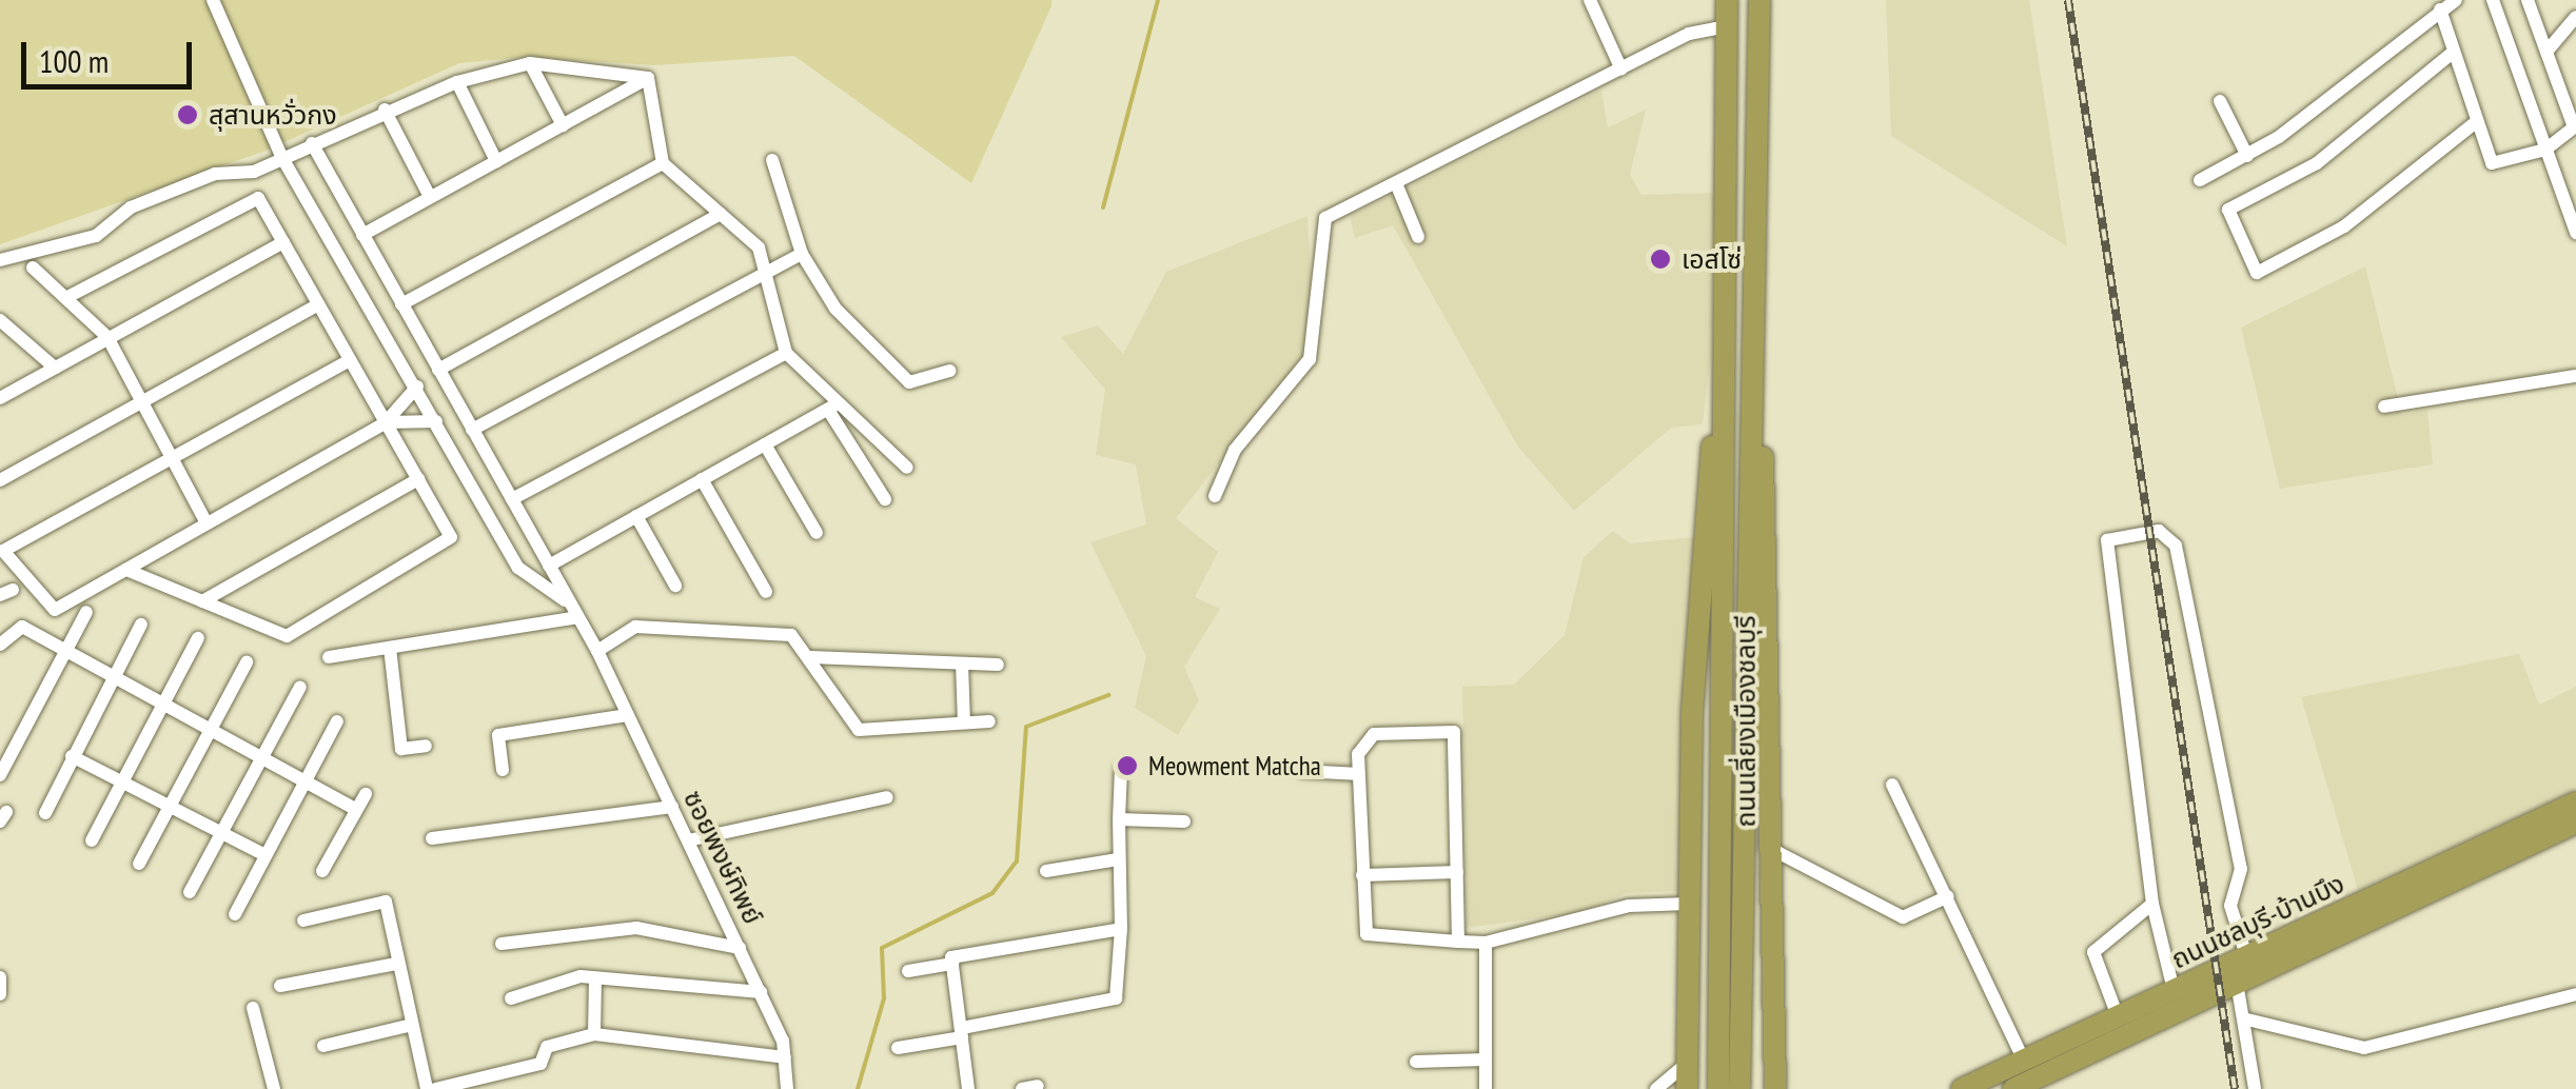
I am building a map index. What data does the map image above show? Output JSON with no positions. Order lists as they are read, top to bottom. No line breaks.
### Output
{"streets":{"highway":["ถนนเลี่ยงเมืองชลบุรี","ถนนชลบุรี-บ้านบึง"],"street":["ซอยพงษ์ทิพย์"]},"places":["สุสานหวั่วกง","เอสโซ่","Meowment Matcha"],"scale_bar":"100 m"}
